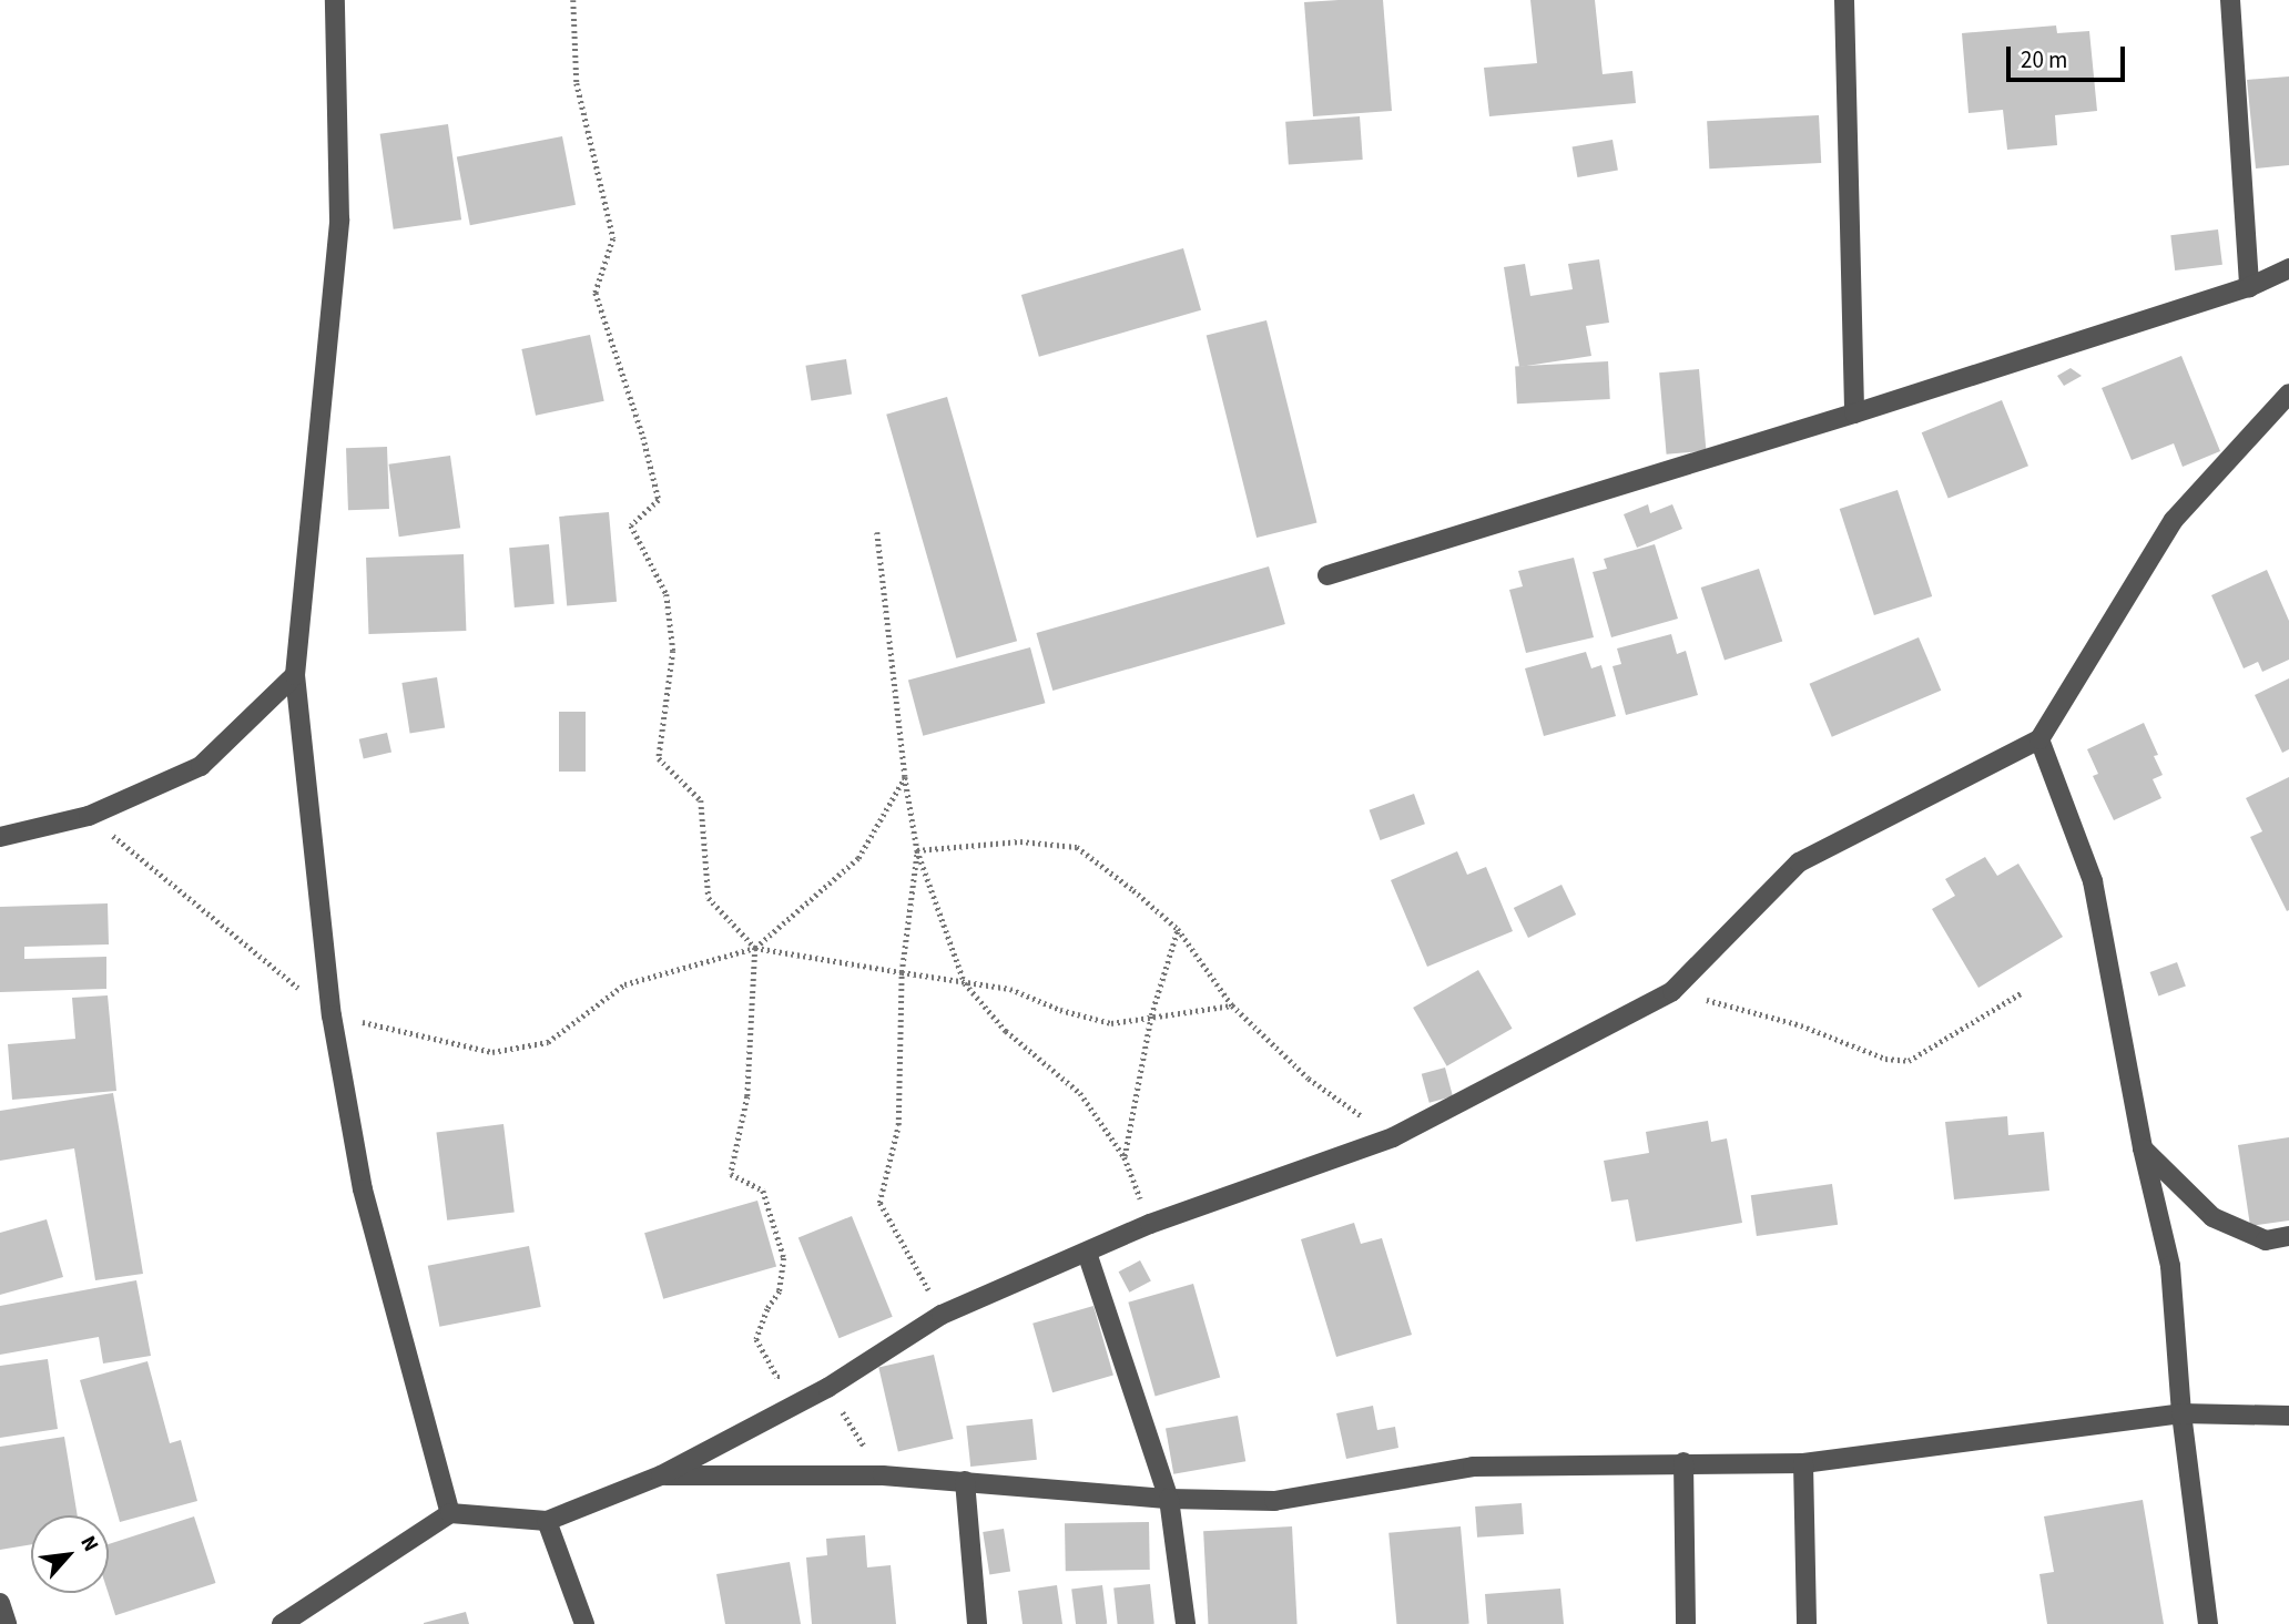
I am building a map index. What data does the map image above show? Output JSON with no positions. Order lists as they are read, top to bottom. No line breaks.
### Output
{"scale_bar":"20 m","north":"top right"}
